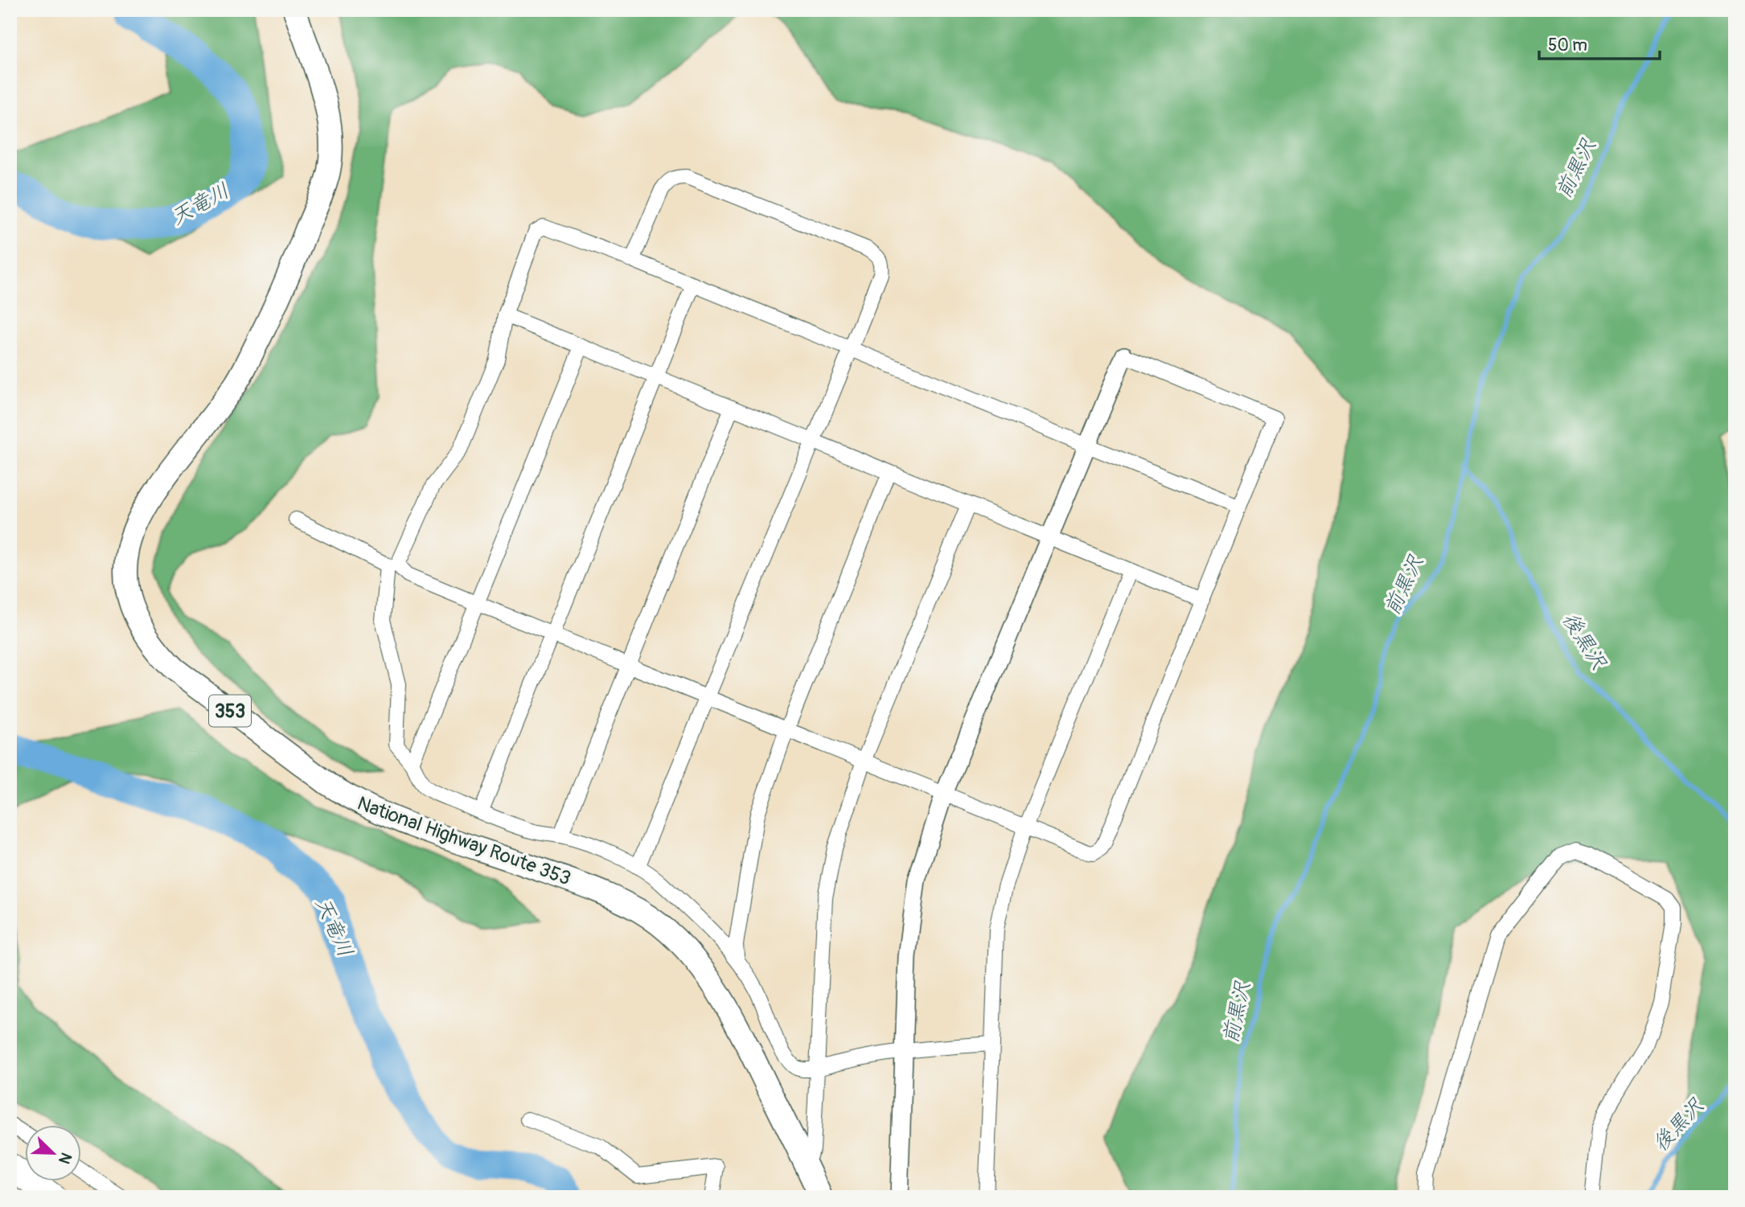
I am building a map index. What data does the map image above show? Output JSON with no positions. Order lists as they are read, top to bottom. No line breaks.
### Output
{"streets":{"highway":["353","National Highway Route 353"]},"water":["前黒沢","天竜川","後黒沢"],"scale_bar":"50 m","north":"bottom right"}
